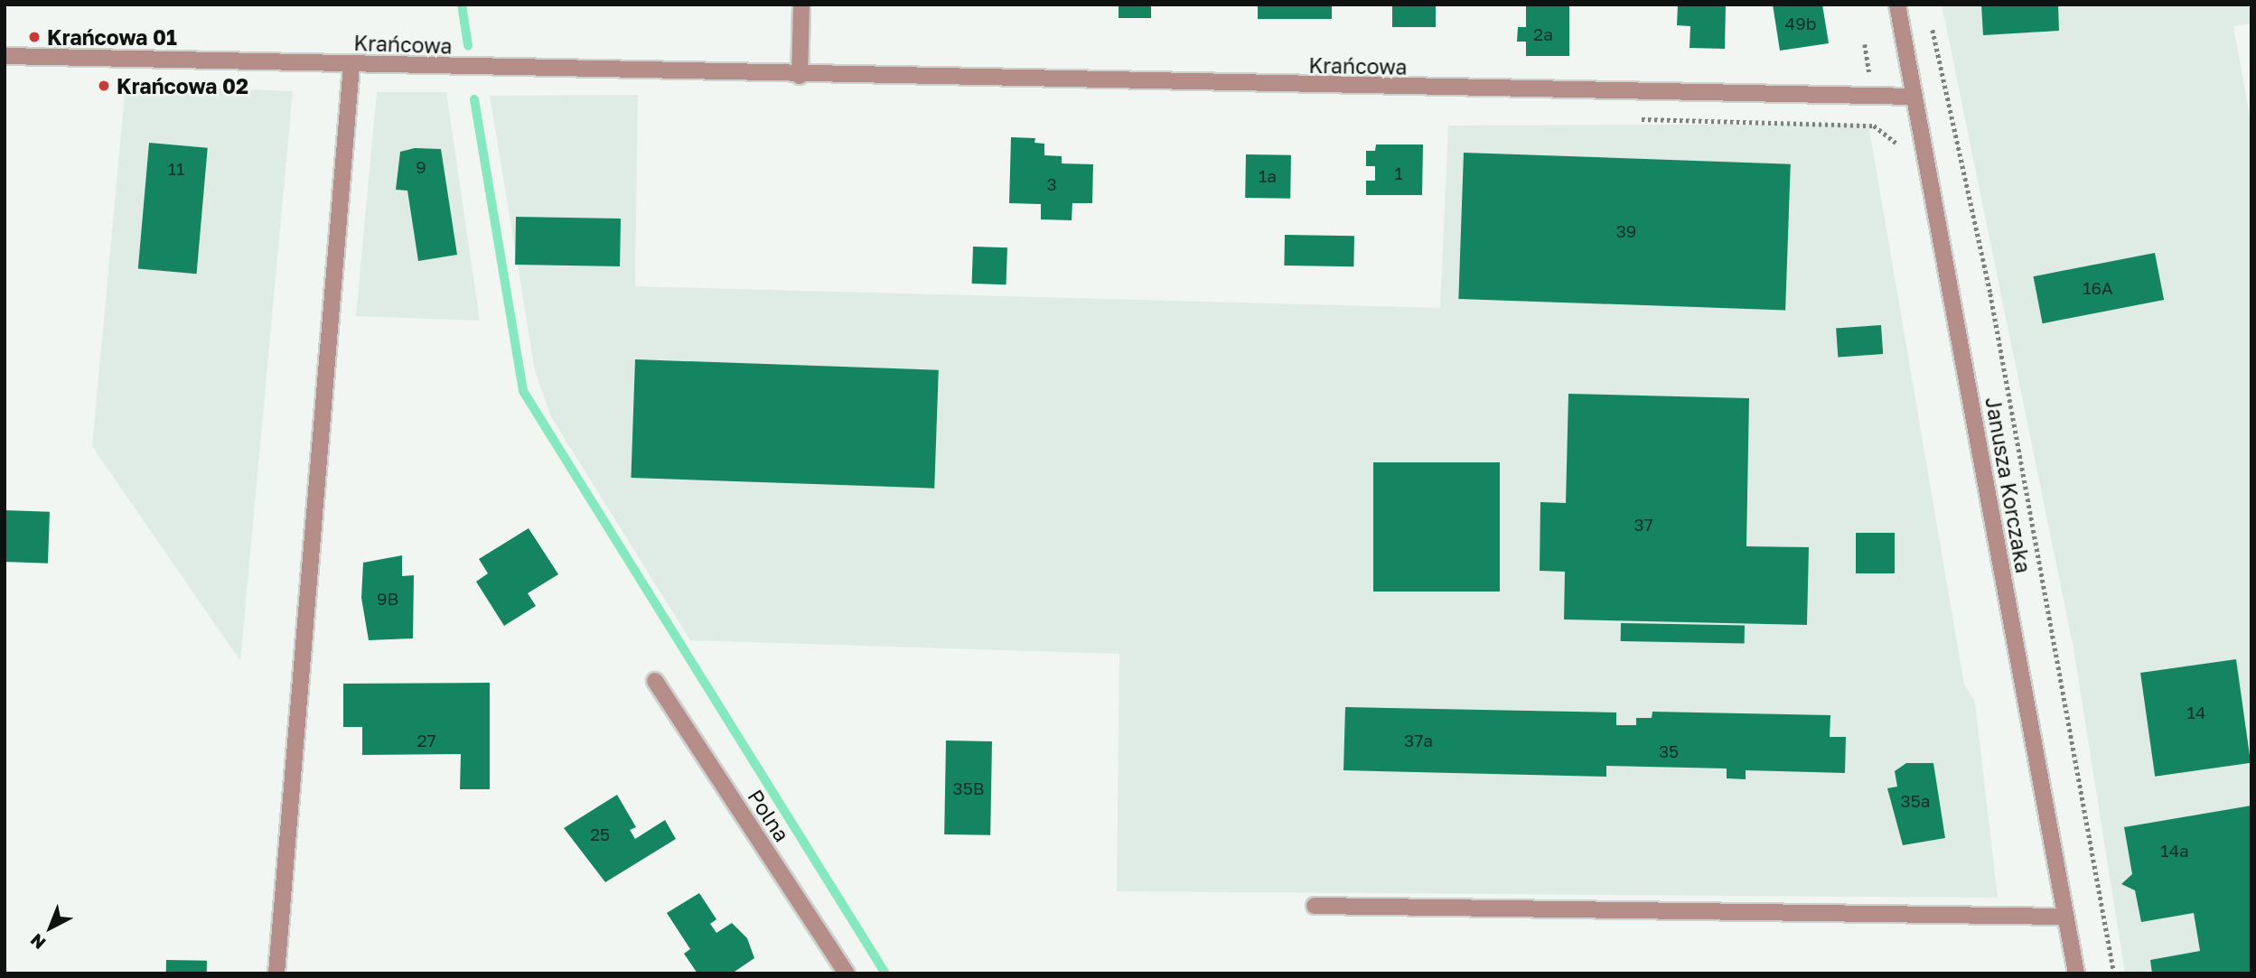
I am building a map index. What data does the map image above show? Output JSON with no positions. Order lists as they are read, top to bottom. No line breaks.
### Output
{"streets":{"street":["Krańcowa","Janusza Korczaka","Polna"]},"crossings":[["Krańcowa","Janusza Korczaka"]],"places":["Krańcowa 01","Krańcowa 02"],"house_numbers":["49b","2a","9","11","1","1a","3","39","16A","37","9B","14","27","37a","35","35B","35a","25","14a"],"north":"bottom left"}
